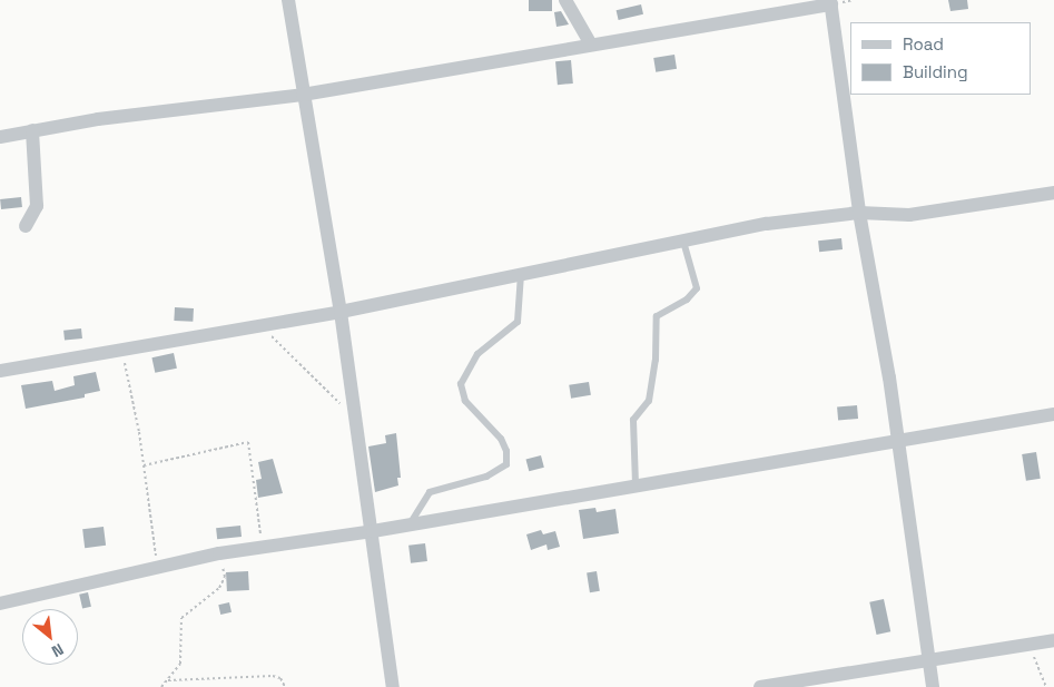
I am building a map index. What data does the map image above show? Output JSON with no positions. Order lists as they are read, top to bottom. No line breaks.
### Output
{"legend":["Road","Building"],"north":"bottom right"}
